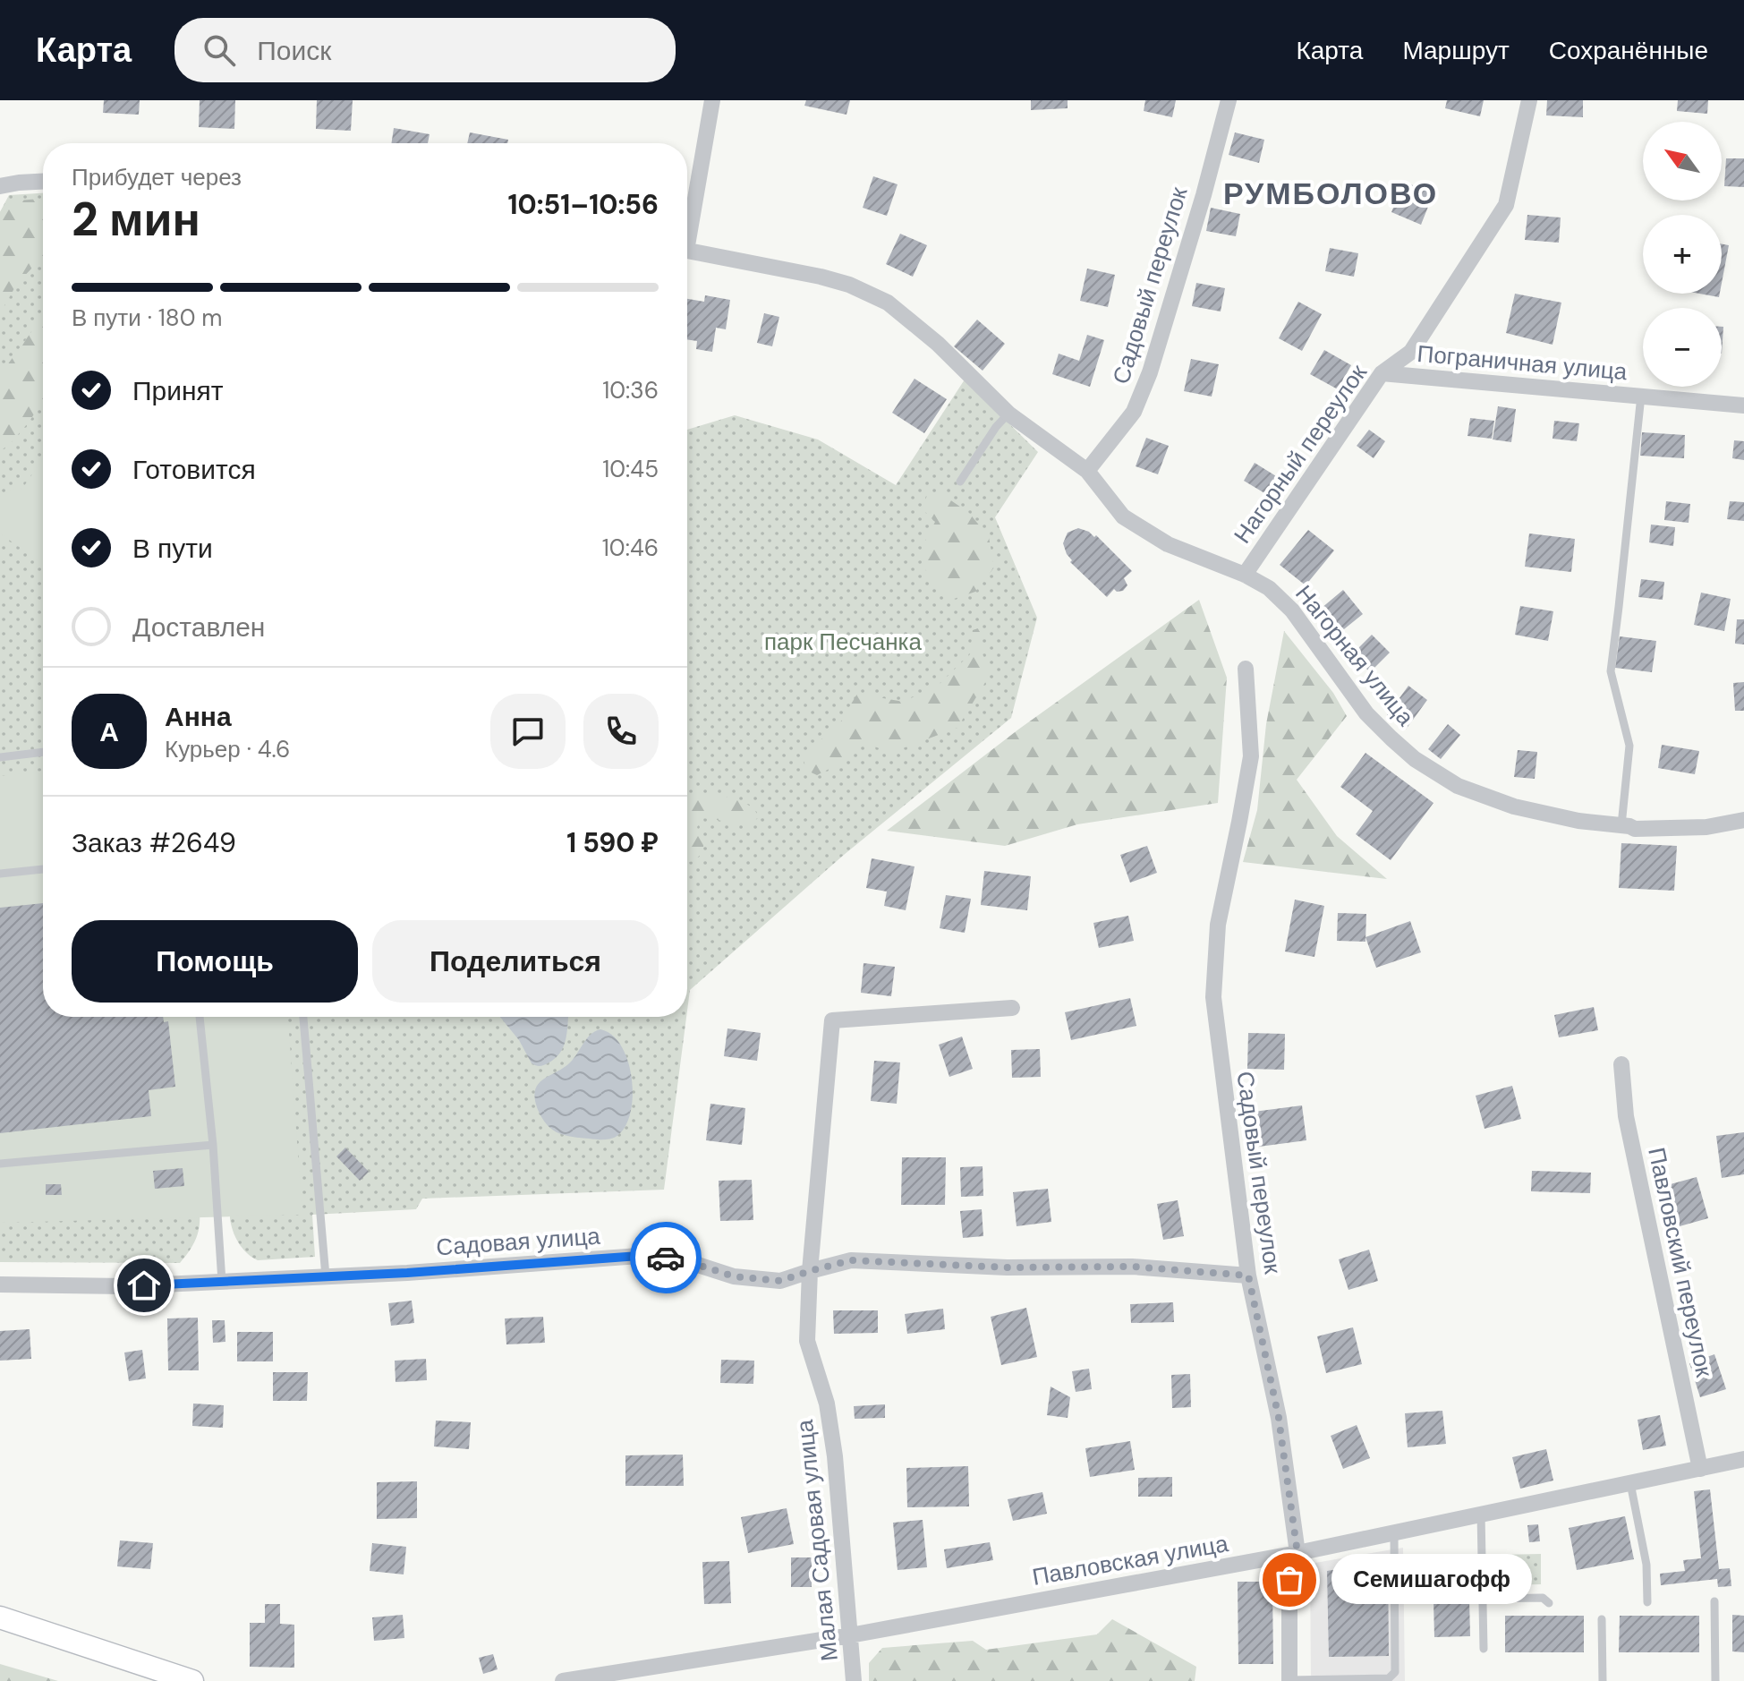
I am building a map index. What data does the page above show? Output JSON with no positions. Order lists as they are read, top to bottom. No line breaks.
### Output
{"streets":{"street":["Садовый переулок","Пограничная улица","Нагорный переулок","Нагорная улица","Садовая улица","Павловский переулок","Малая Садовая улица","Павловская улица"]},"crossings":[["Садовый переулок","Нагорная улица"],["Садовый переулок","Садовая улица"],["Садовый переулок","Павловская улица"],["Пограничная улица","Нагорный переулок"],["Нагорный переулок","Нагорная улица"],["Садовая улица","Малая Садовая улица"],["Павловский переулок","Павловская улица"],["Малая Садовая улица","Павловская улица"]],"districts":["РУМБОЛОВО"],"parks":["парк Песчанка"],"places":["Семишагофф"],"north":"top left","page":{"header":"Карта","search":"Поиск","nav":["Карта","Маршрут","Сохранённые"],"map_buttons":["+","−"],"heading":["2 мин","Прибудет через","10:51–10:56"],"panel":["Анна","Курьер · 4.6","Заказ #2649","1 590 ₽"],"bar":"В пути · 180 m","list":[["Принят","10:36"],["Готовится","10:45"],["В пути","10:46"],"Доставлен"],"round":"А","buttons":["Помощь","Поделиться"],"bubble":"Семишагофф"}}
